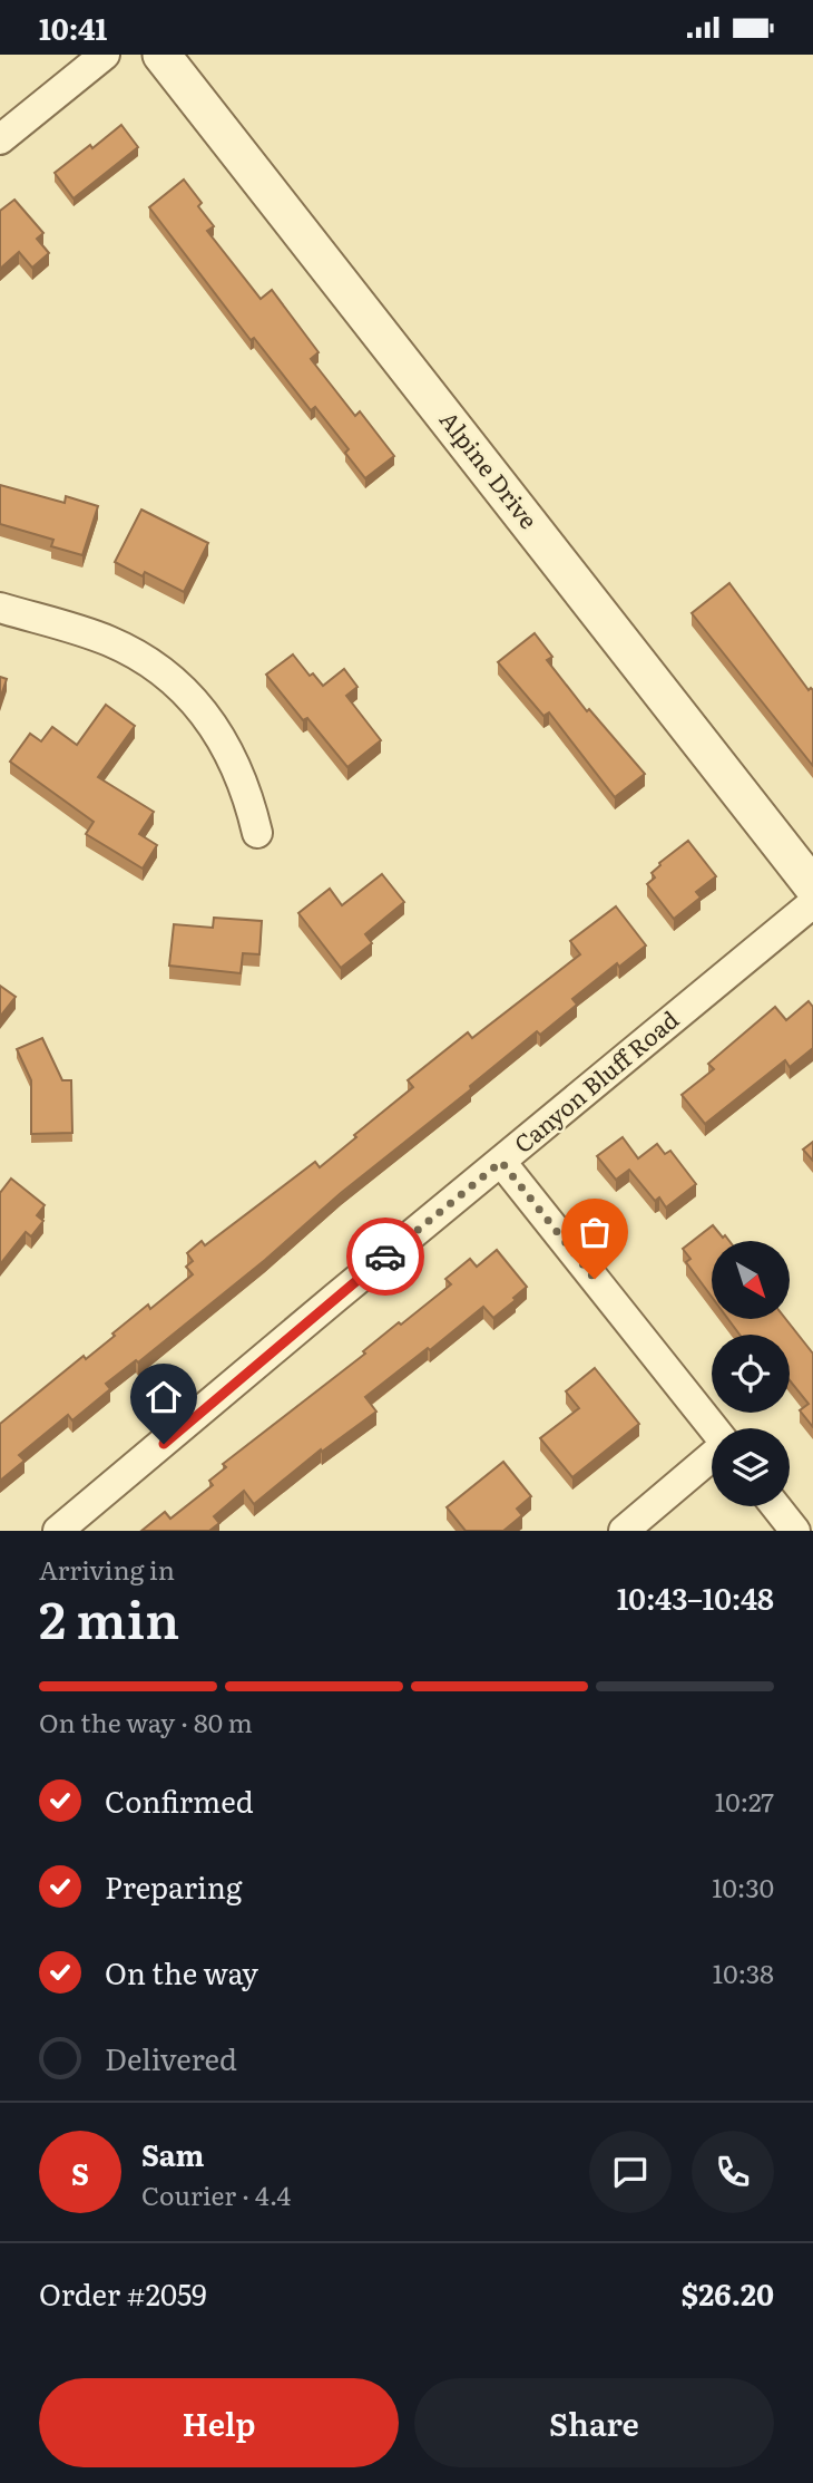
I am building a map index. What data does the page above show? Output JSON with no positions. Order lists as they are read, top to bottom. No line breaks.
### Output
{"streets":{"street":["Alpine Drive","Canyon Bluff Road"]},"north":"bottom right","page":{"status":"10:41","heading":["2 min","Arriving in","10:43–10:48"],"panel":["Sam","Courier · 4.4","Order #2059","$26.20"],"bar":"On the way · 80 m","list":[["Confirmed","10:27"],["Preparing","10:30"],["On the way","10:38"],"Delivered"],"round":"S","buttons":["Help","Share"]}}
